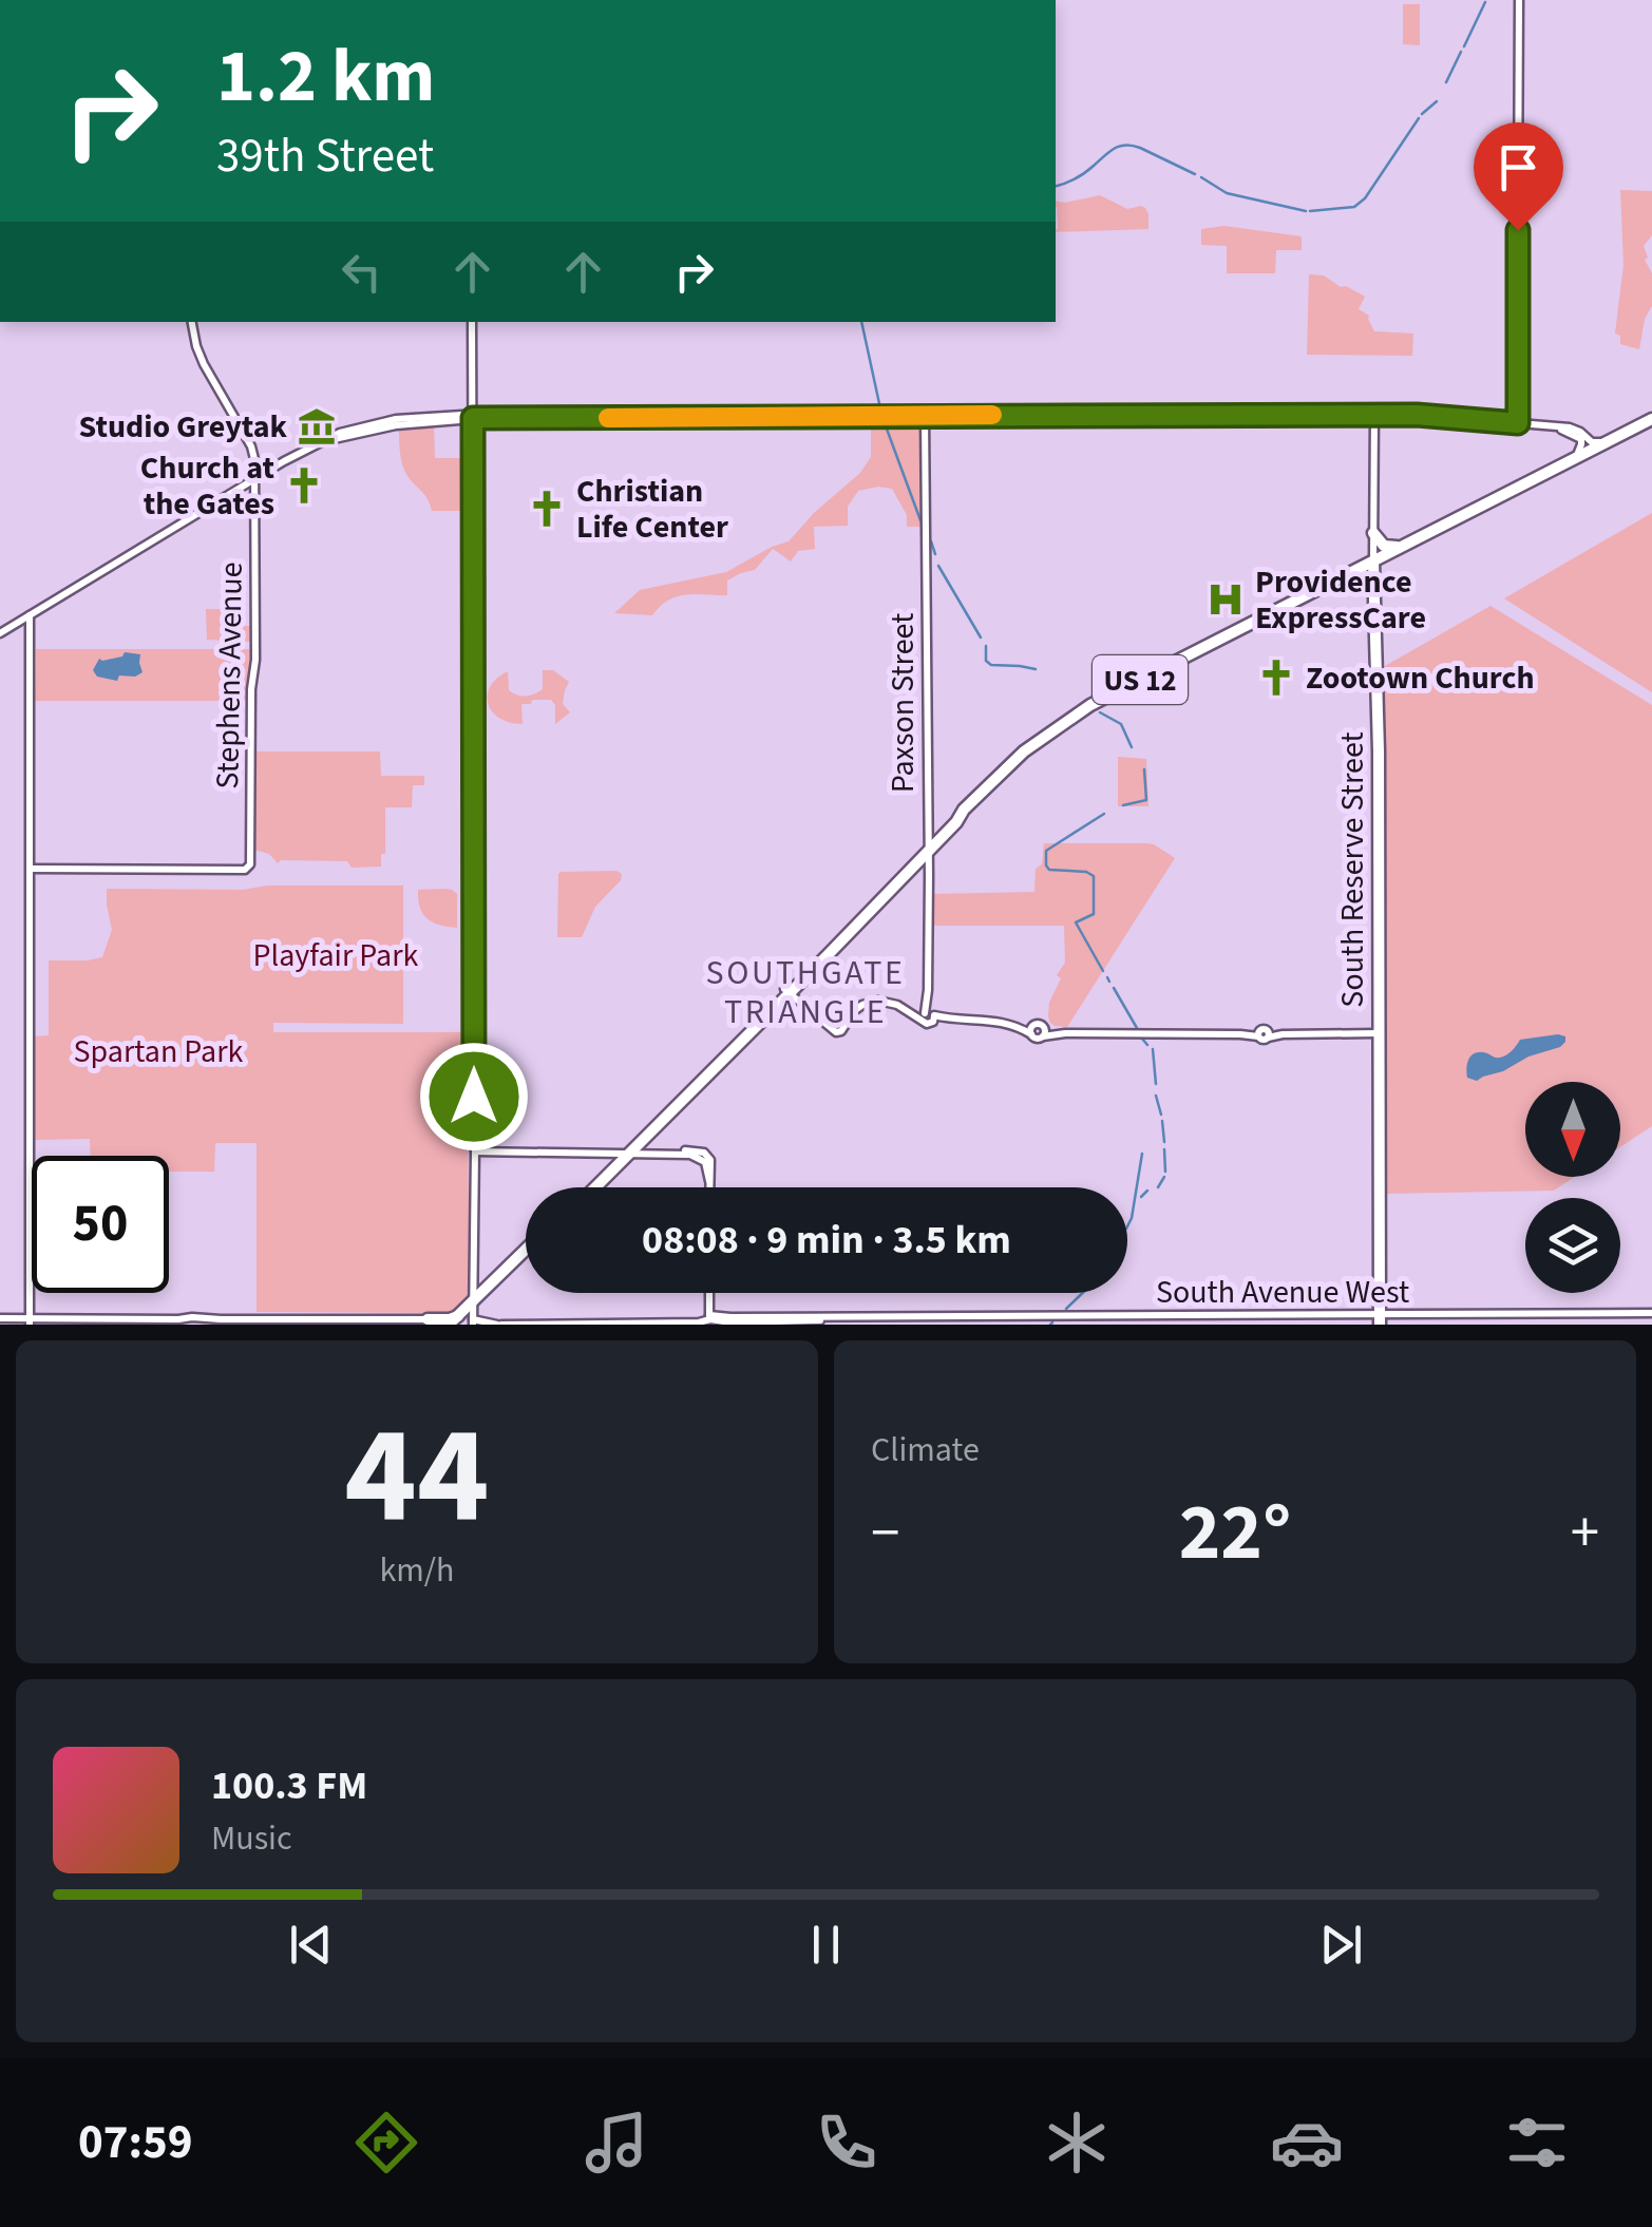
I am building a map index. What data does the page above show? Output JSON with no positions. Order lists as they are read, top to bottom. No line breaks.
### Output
{"streets":{"highway":["US 12","South Reserve Street"],"street":["Stephens Avenue","Paxson Street","South Avenue West"]},"crossings":[["US 12","Paxson Street"],["US 12","South Reserve Street"],["South Reserve Street","South Avenue West"]],"districts":["SOUTHGATE TRIANGLE"],"parks":["Playfair Park","Spartan Park"],"places":{"museum":["Studio Greytak"],"church":["Church at the Gates","Christian Life Center","Zootown Church"],"hospital":["Providence ExpressCare"]},"north":"bottom","page":{"turn":["1.2 km","39th Street"],"limit":"50","trip":"08:08 · 9 min · 3.5 km","tile":[["44","km/h"],"Climate"],"heat":["−","22°","+"],"song":["100.3 FM","Music"],"tabs":"07:59"}}
